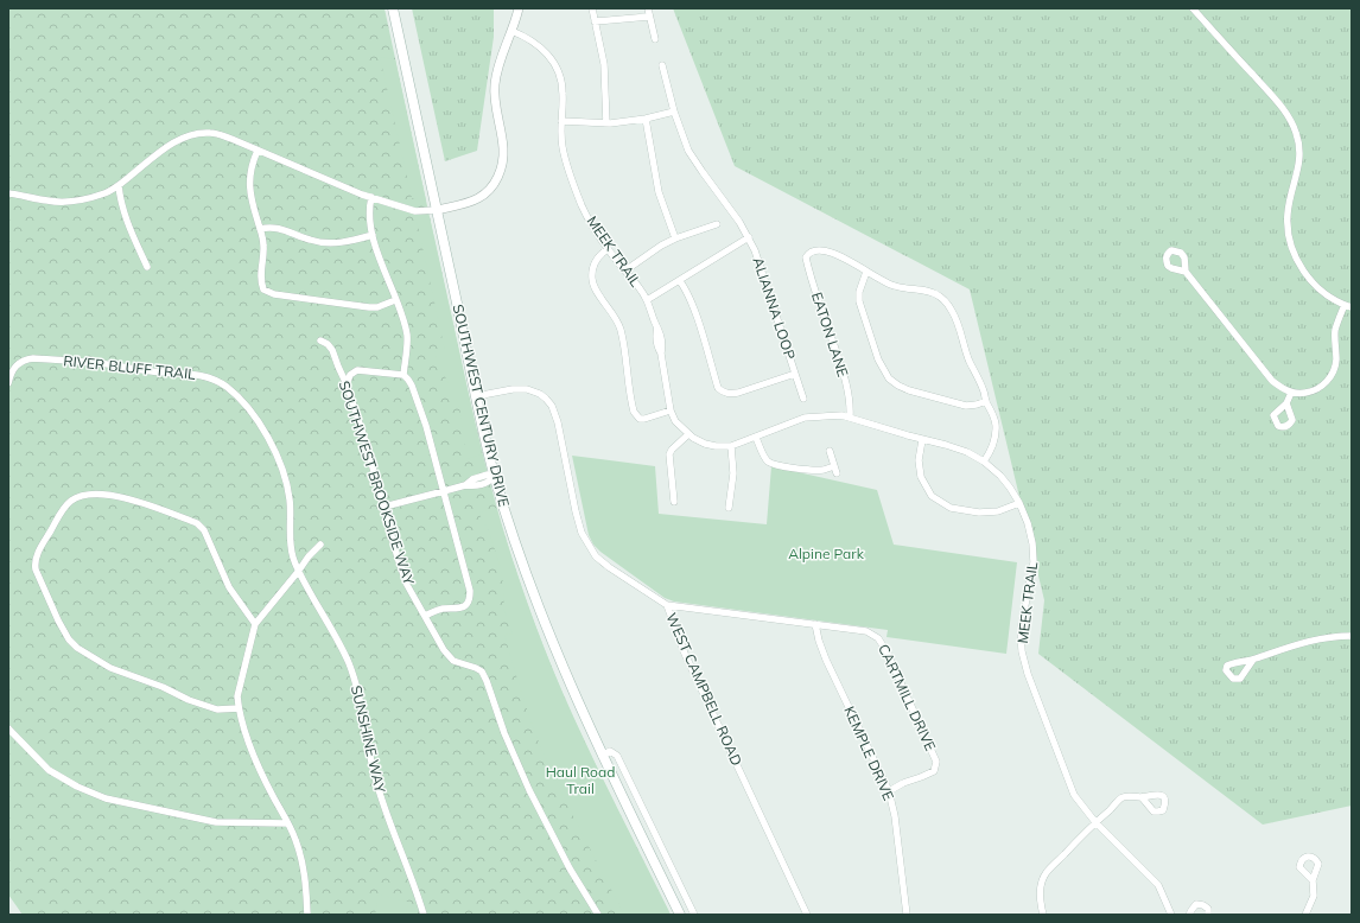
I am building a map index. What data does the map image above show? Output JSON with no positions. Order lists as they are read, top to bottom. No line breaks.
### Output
{"streets":{"main road":["SOUTHWEST CENTURY DRIVE"],"street":["MEEK TRAIL","ALIANNA LOOP","EATON LANE","RIVER BLUFF TRAIL","SOUTHWEST BROOKSIDE WAY","WEST CAMPBELL ROAD","CARTMILL DRIVE","SUNSHINE WAY","KEMPLE DRIVE"]},"crossings":[["MEEK TRAIL","EATON LANE"],["RIVER BLUFF TRAIL","SUNSHINE WAY"],["SOUTHWEST CENTURY DRIVE","WEST CAMPBELL ROAD"],["CARTMILL DRIVE","KEMPLE DRIVE"]],"parks":["Alpine Park","Haul Road Trail"]}
